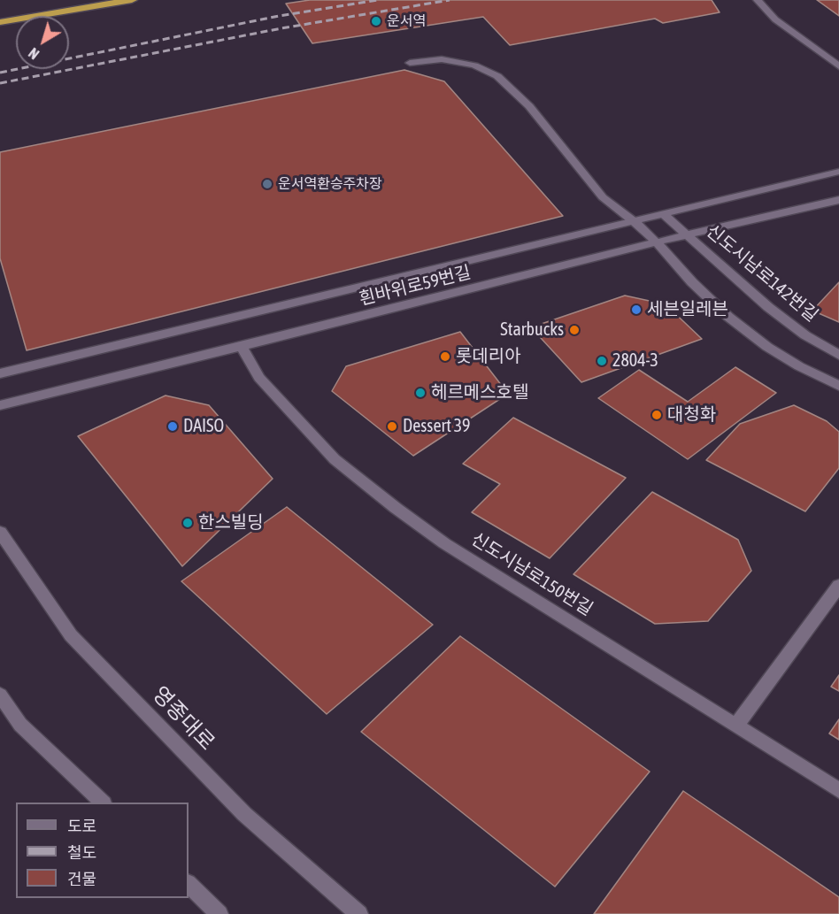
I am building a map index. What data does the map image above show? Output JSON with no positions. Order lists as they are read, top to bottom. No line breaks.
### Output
{"streets":{"street":["신도시남로142번길","흰바위로59번길","신도시남로150번길","영종대로"]},"crossings":[["신도시남로142번길","흰바위로59번길"],["흰바위로59번길","신도시남로150번길"]],"places":["운서역","운서역환승주차장","세븐일레븐","Starbucks","롯데리아","2804-3","헤르메스호텔","대청화","DAISO","Dessert 39","한스빌딩"],"legend":["도로","철도","건물"],"north":"bottom left"}
